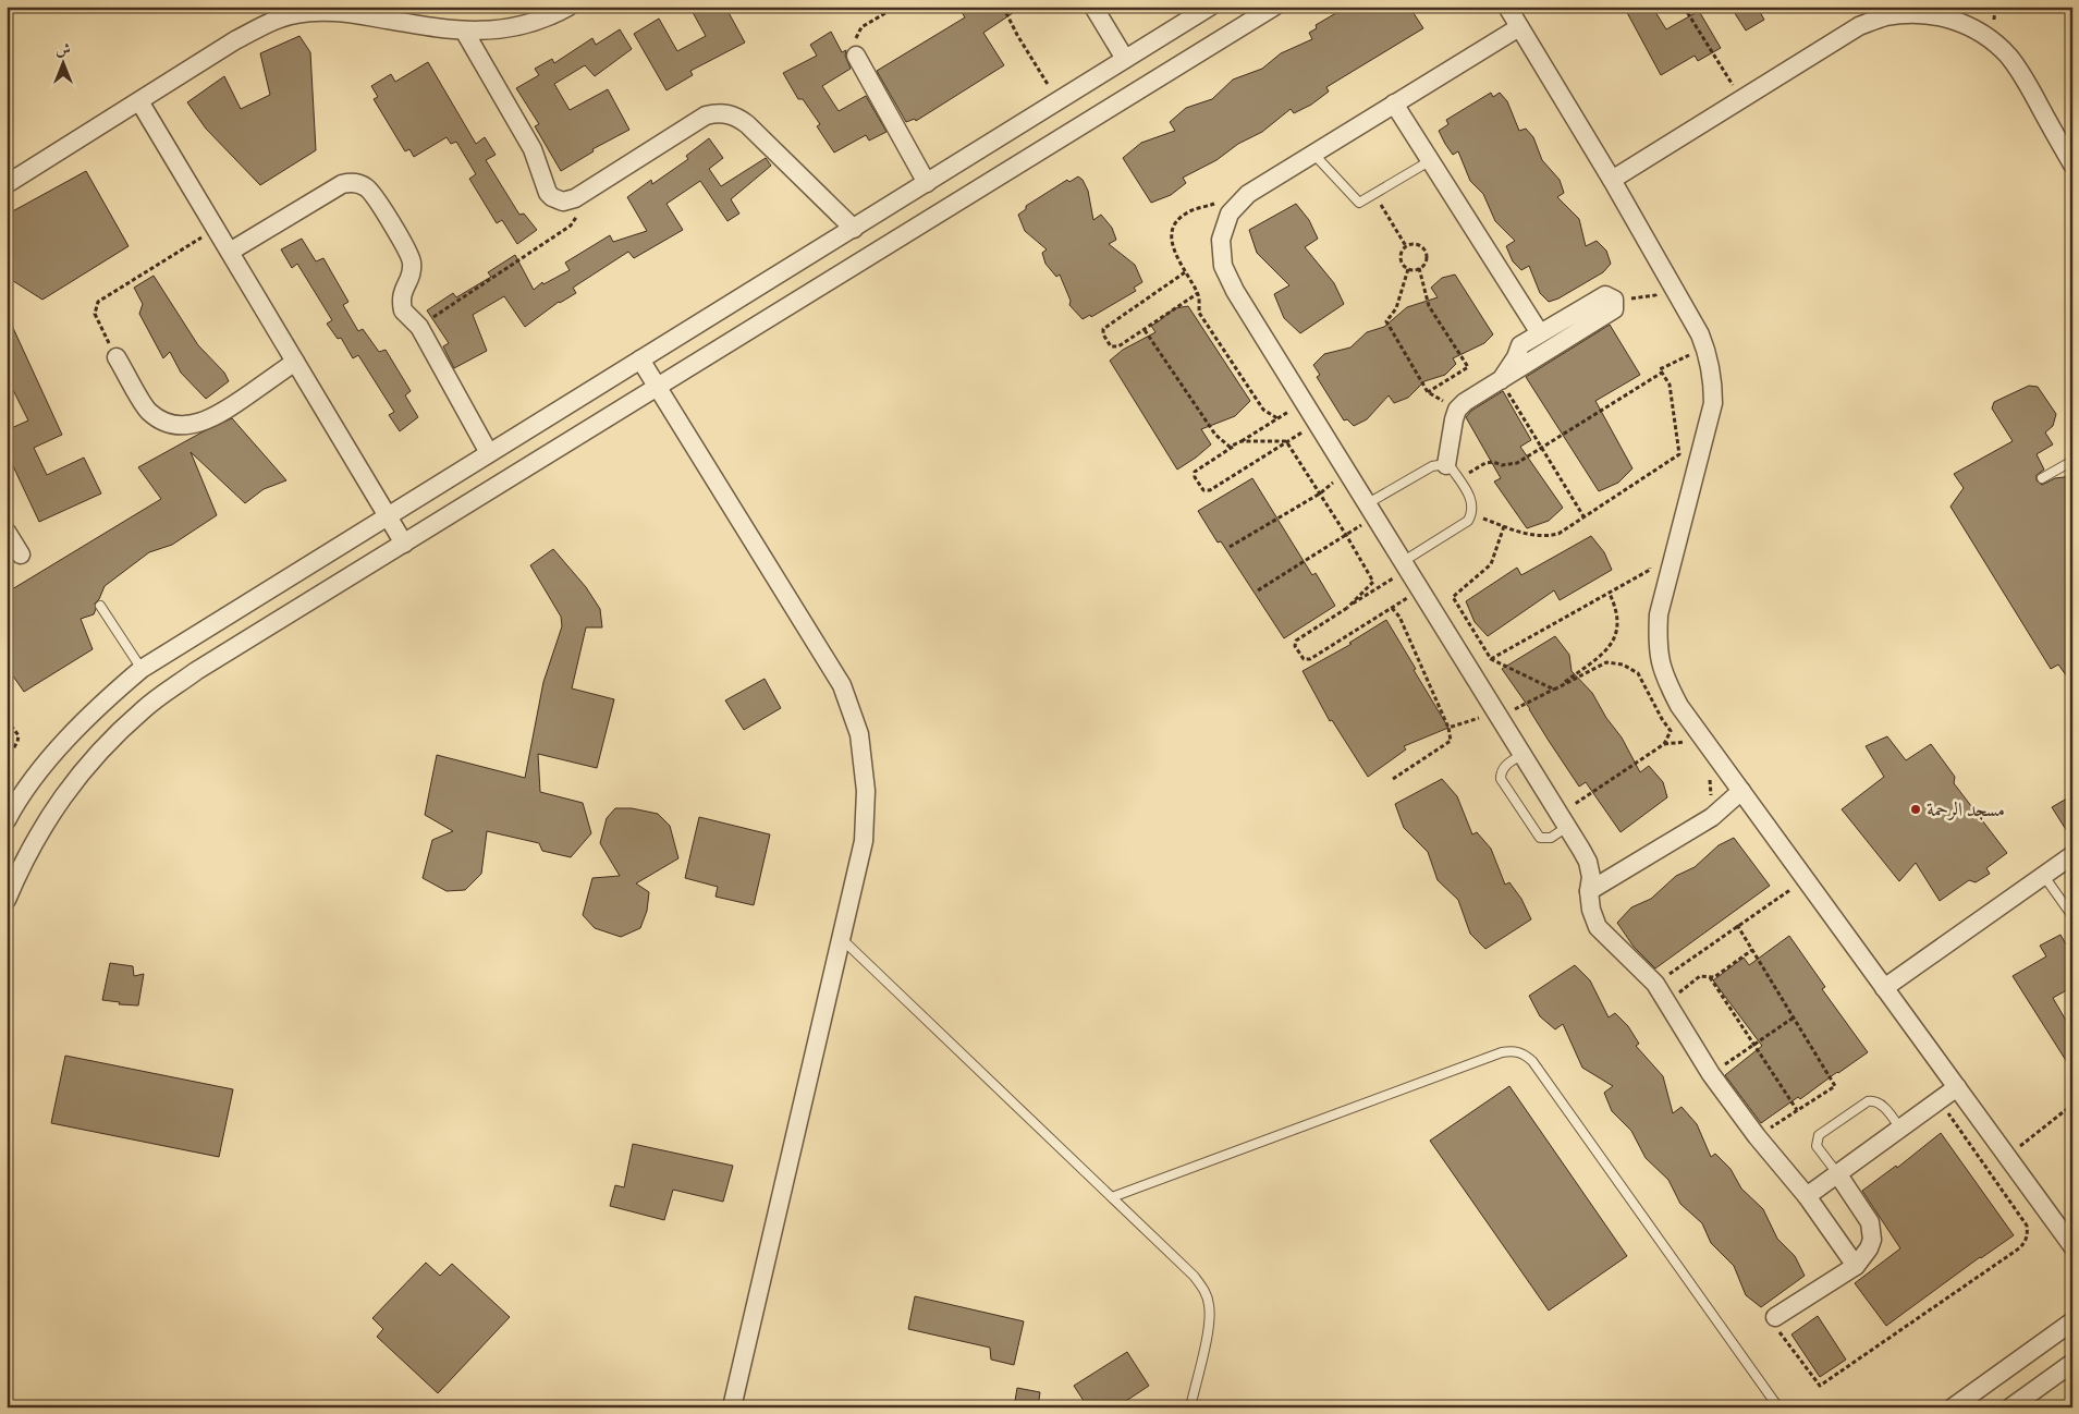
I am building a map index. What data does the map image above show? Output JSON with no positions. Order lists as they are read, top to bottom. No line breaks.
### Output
{"places":["مسجد الرحمة"],"north":"top"}
